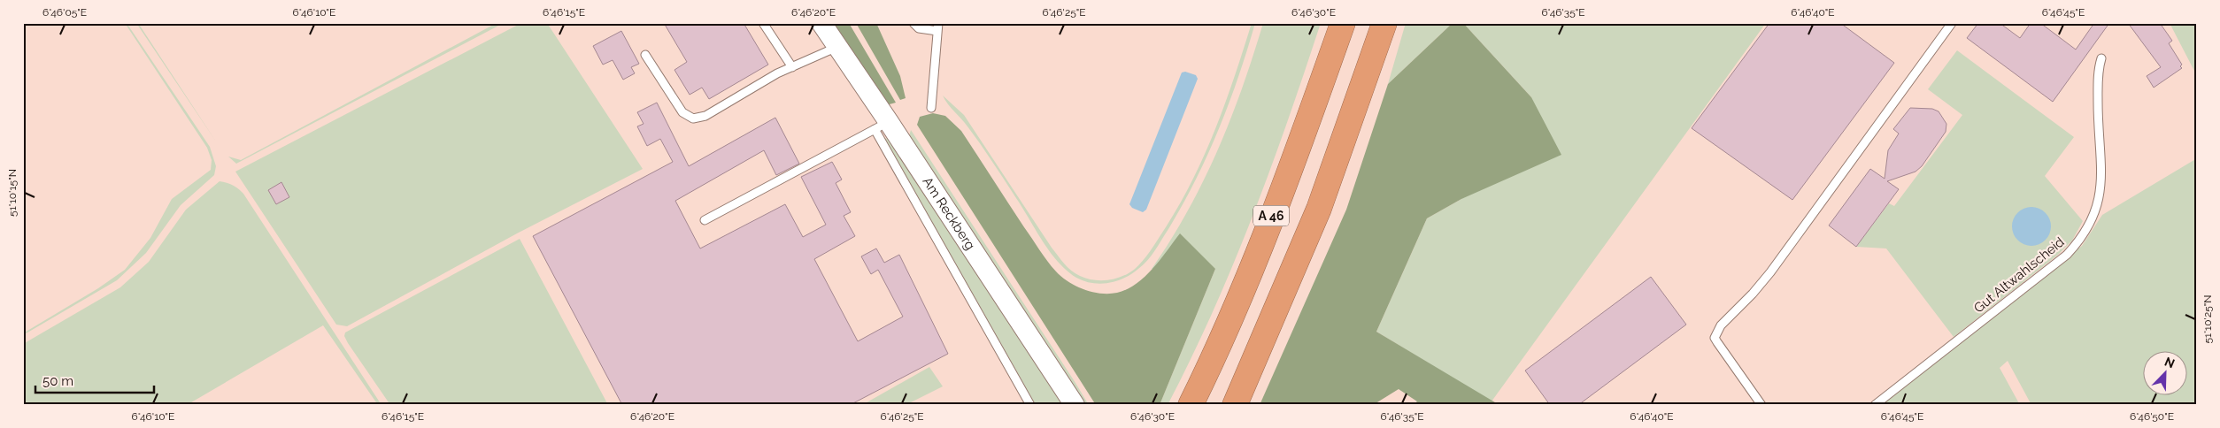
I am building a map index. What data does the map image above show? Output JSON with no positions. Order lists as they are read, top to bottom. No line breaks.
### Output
{"streets":{"highway":["A 46"],"street":["Am Reckberg"],"lane":["Gut Altwahlscheid"]},"scale_bar":"50 m","north":"top right","coordinates":["6°46'05\"E","6°46'10\"E","6°46'15\"E","6°46'20\"E","6°46'25\"E","6°46'30\"E","6°46'35\"E","6°46'40\"E","6°46'45\"E","51°10'15\"N","51°10'25\"N","6°46'50\"E"]}
